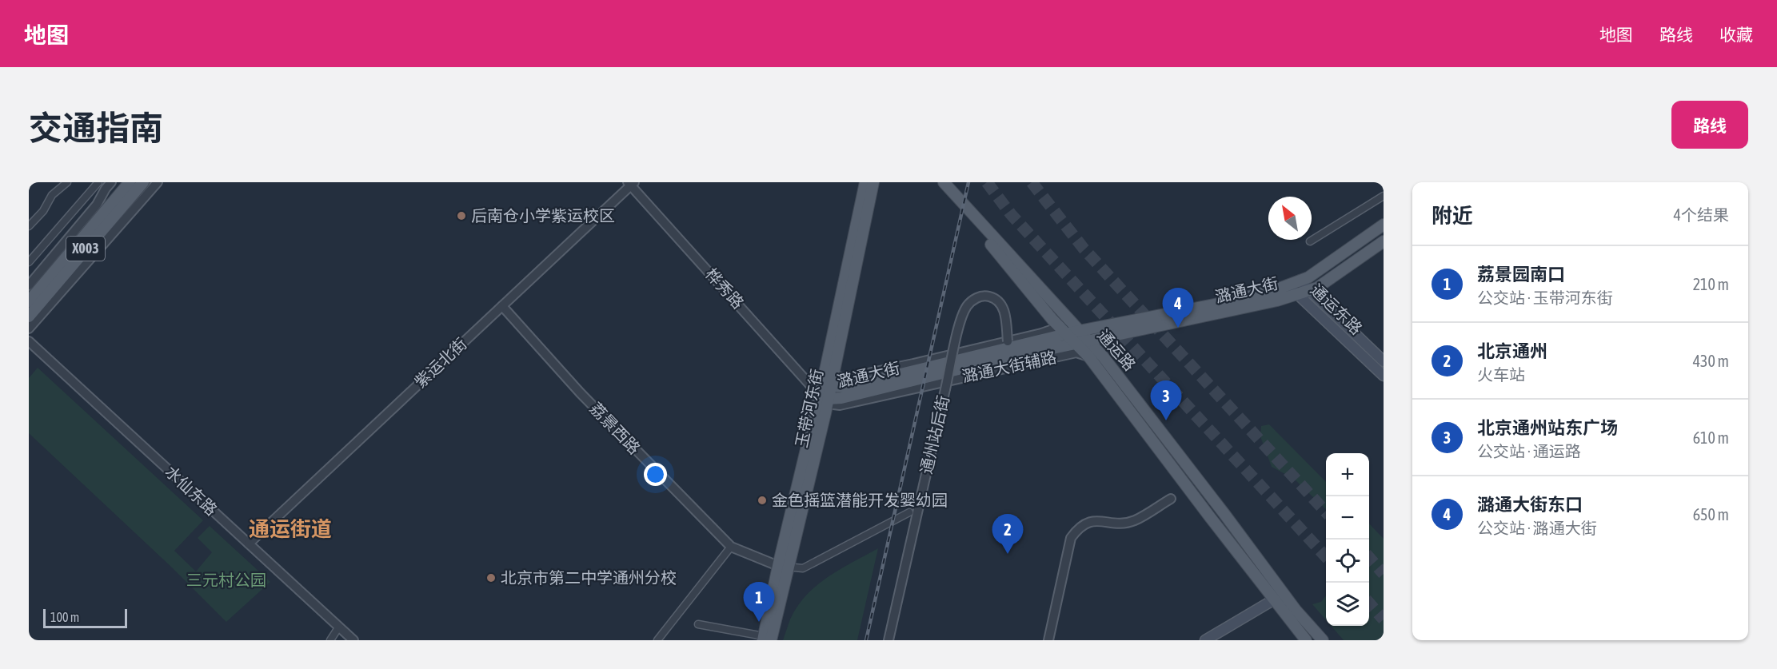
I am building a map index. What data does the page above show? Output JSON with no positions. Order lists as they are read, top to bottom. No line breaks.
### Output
{"streets":{"main road":["X003","潞通大街","通运东路","通运路","玉带河东街"],"street":["桦秀路","紫运北街","潞通大街辅路","荔景西路","通州站后街","水仙东路"]},"crossings":[["桦秀路","潞通大街"],["桦秀路","紫运北街"],["桦秀路","潞通大街辅路"],["桦秀路","玉带河东街"],["潞通大街","通运东路"],["潞通大街","通运路"],["潞通大街","潞通大街辅路"],["潞通大街","玉带河东街"],["通运路","潞通大街辅路"],["紫运北街","荔景西路"],["紫运北街","水仙东路"],["潞通大街辅路","玉带河东街"],["潞通大街辅路","通州站后街"],["玉带河东街","荔景西路"]],"districts":["通运街道"],"parks":["三元村公园"],"places":["后南仓小学紫运校区","金色摇篮潜能开发婴幼园","北京市第二中学通州分校"],"scale_bar":"100 m","north":"top left","page":{"header":"地图","nav":["地图","路线","收藏"],"title":"交通指南","buttons":"路线","heading":["附近","4个结果"],"list":[{"mark":"1","name":"荔景园南口","note":"公交站 · 玉带河东街","value":"210 m"},{"mark":"2","name":"北京通州","note":"火车站","value":"430 m"},{"mark":"3","name":"北京通州站东广场","note":"公交站 · 通运路","value":"610 m"},{"mark":"4","name":"潞通大街东口","note":"公交站 · 潞通大街","value":"650 m"}],"pins":["4","3","2","1"],"map_buttons":["+","−"],"scale":"100 m"}}
